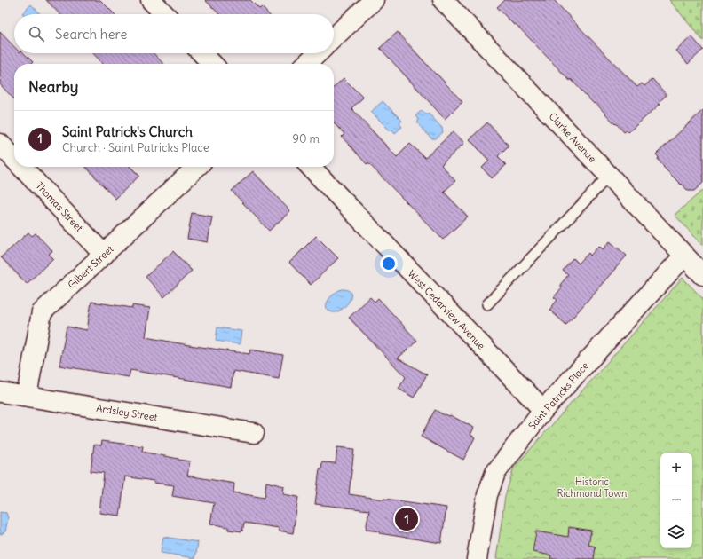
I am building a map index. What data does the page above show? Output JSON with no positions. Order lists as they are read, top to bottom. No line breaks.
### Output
{"streets":{"street":["Clarke Avenue","Thomas Street","Gilbert Street","West Cedarview Avenue","Saint Patricks Place","Ardsley Street"]},"crossings":[["Clarke Avenue","Saint Patricks Place"],["Thomas Street","Gilbert Street"],["Gilbert Street","Ardsley Street"],["West Cedarview Avenue","Saint Patricks Place"]],"parks":["Historic Richmond Town"],"page":{"search":"Search here","heading":"Nearby","list":[{"mark":"1","name":"Saint Patrick's Church","note":"Church · Saint Patricks Place","value":"90 m"}],"map_buttons":["+","−"],"pins":"1"}}
